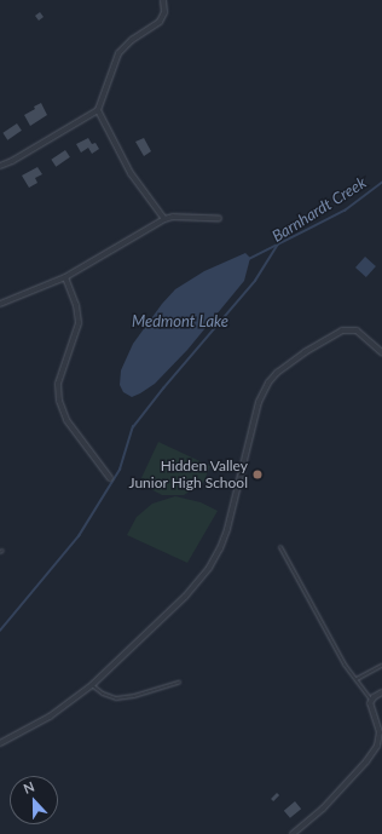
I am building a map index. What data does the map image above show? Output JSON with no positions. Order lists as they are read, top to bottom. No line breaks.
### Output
{"water":["Barnhardt Creek","Medmont Lake"],"places":["Hidden Valley Junior High School"],"north":"top"}
